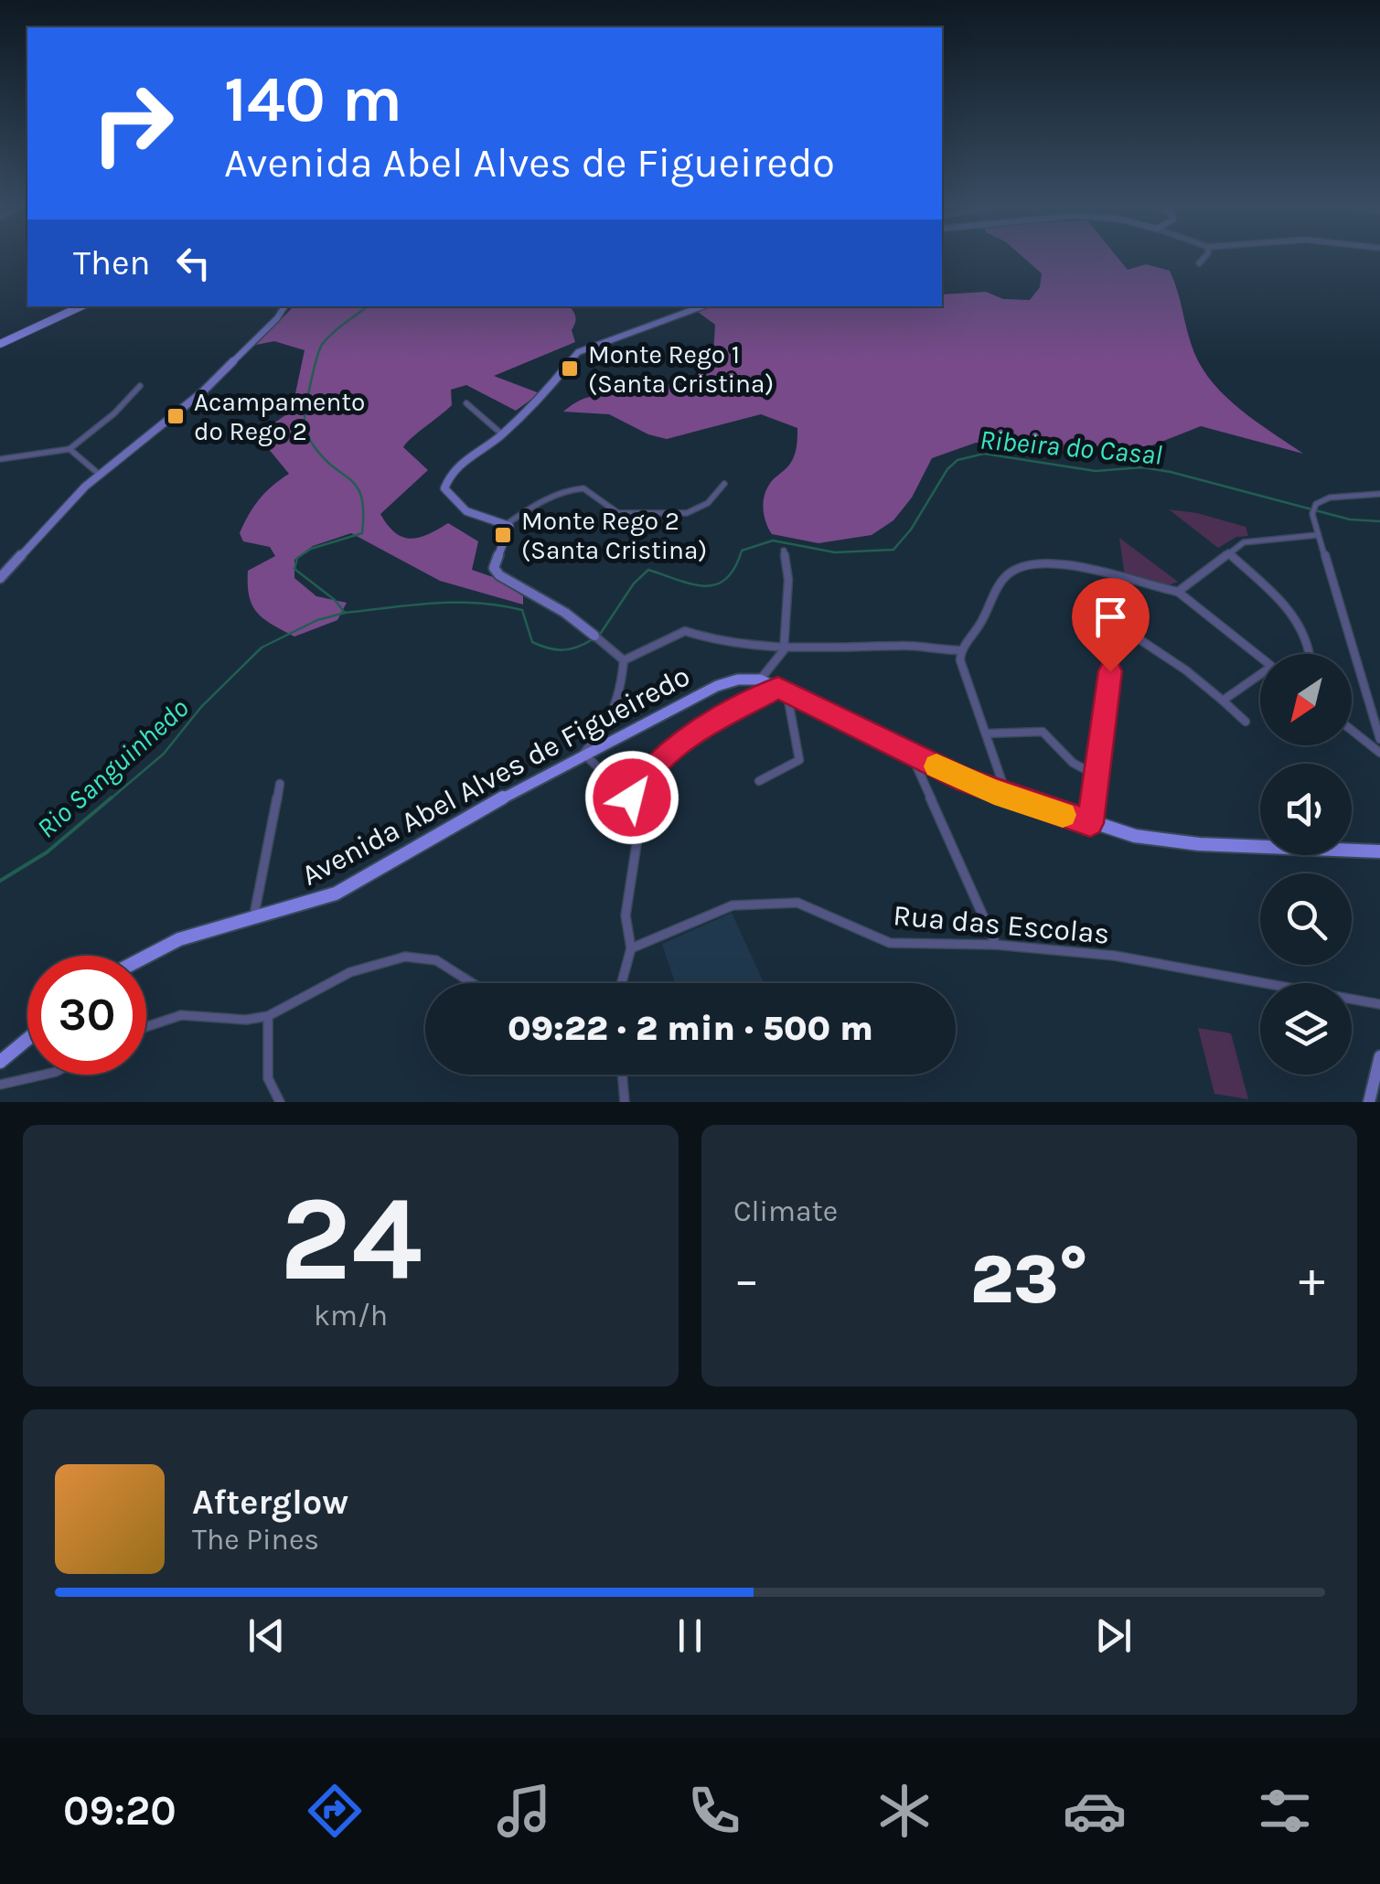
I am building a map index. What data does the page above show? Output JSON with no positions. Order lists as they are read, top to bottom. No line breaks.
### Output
{"streets":{"main road":["Avenida Abel Alves de Figueiredo"],"street":["Rua das Escolas"]},"water":["Ribeira do Casal","Rio Sanguinhedo"],"places":{"transit":["Monte Rego 1 (Santa Cristina)","Acampamento do Rego 2","Monte Rego 2 (Santa Cristina)"]},"north":"bottom left","page":{"turn":["140 m","Avenida Abel Alves de Figueiredo"],"then":"Then","limit":"30","trip":"09:22 · 2 min · 500 m","tile":[["24","km/h"],"Climate"],"heat":["−","23°","+"],"song":["Afterglow","The Pines"],"tabs":"09:20"}}
